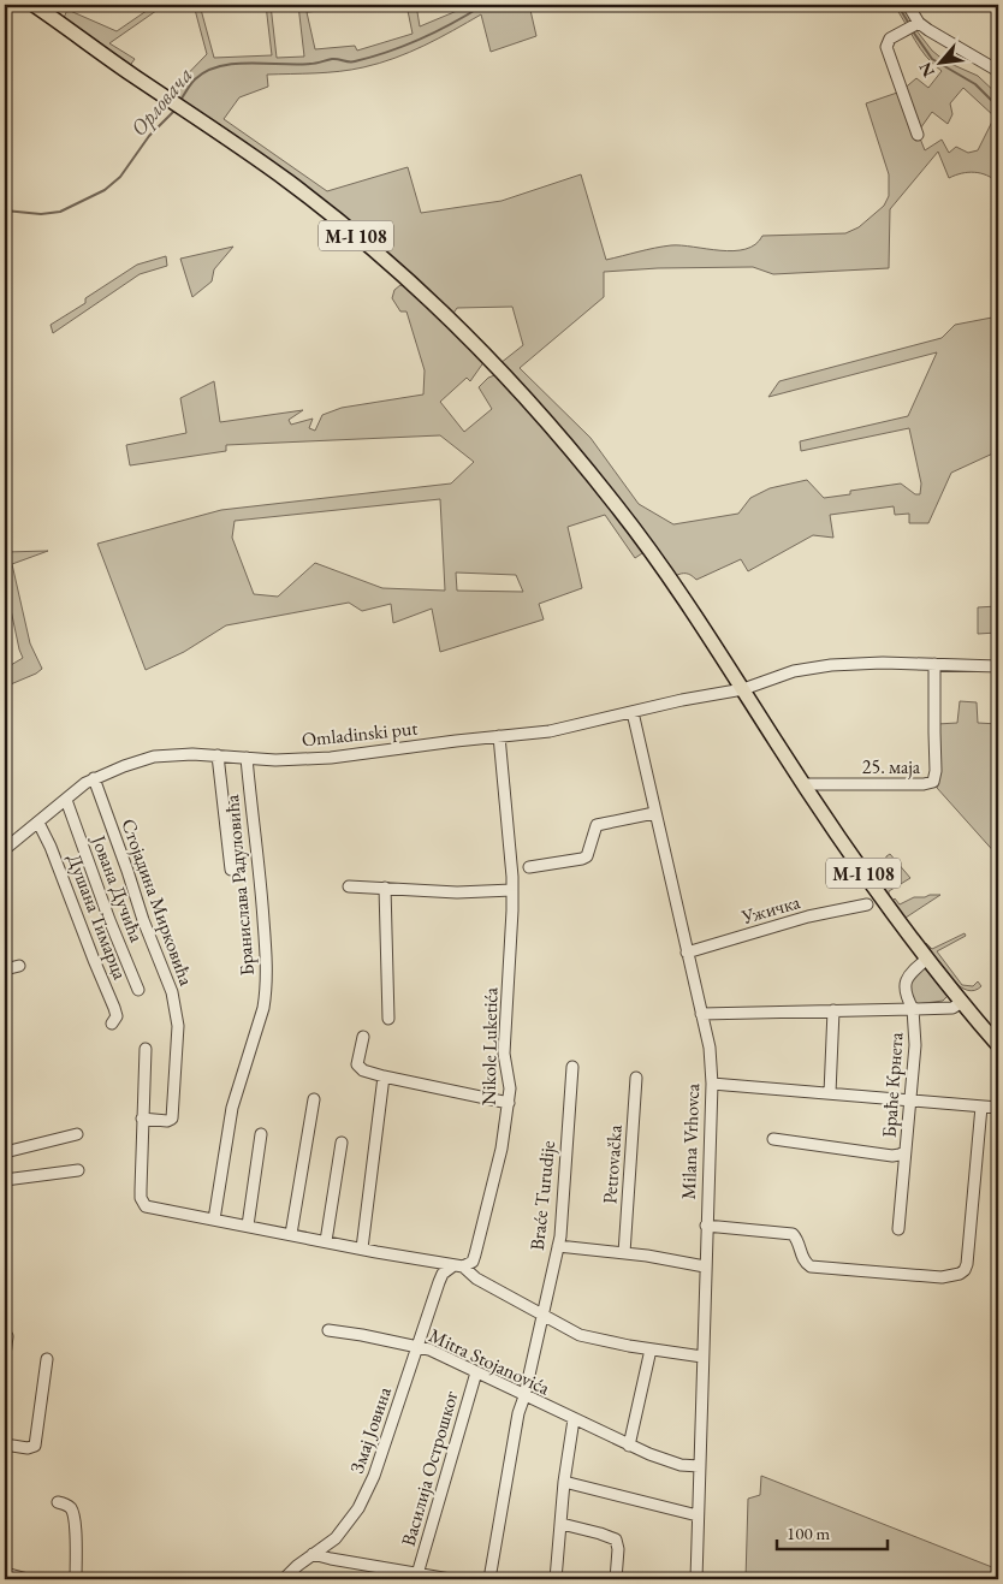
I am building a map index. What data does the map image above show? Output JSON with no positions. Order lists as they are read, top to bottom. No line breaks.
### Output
{"streets":{"main road":["M-I 108"],"street":["Omladinski put","25. маја","Бранислава Радуловића","Јована Дучића","Стојадина Мирковића","Ужичка","Душана Тимарца","Nikole Luketića","Браће Крнета","Milana Vrhovca","Petrovačka","Braće Turudije","Mitra Stojanovića","Змај Јовина","Василија Острошког"]},"crossings":[["M-I 108","Omladinski put"],["M-I 108","25. маја"],["Omladinski put","Бранислава Радуловића"],["Omladinski put","Јована Дучића"],["Omladinski put","Стојадина Мирковића"],["Omladinski put","Душана Тимарца"],["Omladinski put","Nikole Luketića"],["Omladinski put","Milana Vrhovca"],["Ужичка","Milana Vrhovca"],["Nikole Luketića","Змај Јовина"],["Браће Крнета","Milana Vrhovca"],["Milana Vrhovca","Mitra Stojanovića"],["Braće Turudije","Mitra Stojanovića"],["Mitra Stojanovića","Змај Јовина"],["Mitra Stojanovića","Василија Острошког"]],"water":["Орловача"],"scale_bar":"100 m","north":"bottom left"}
